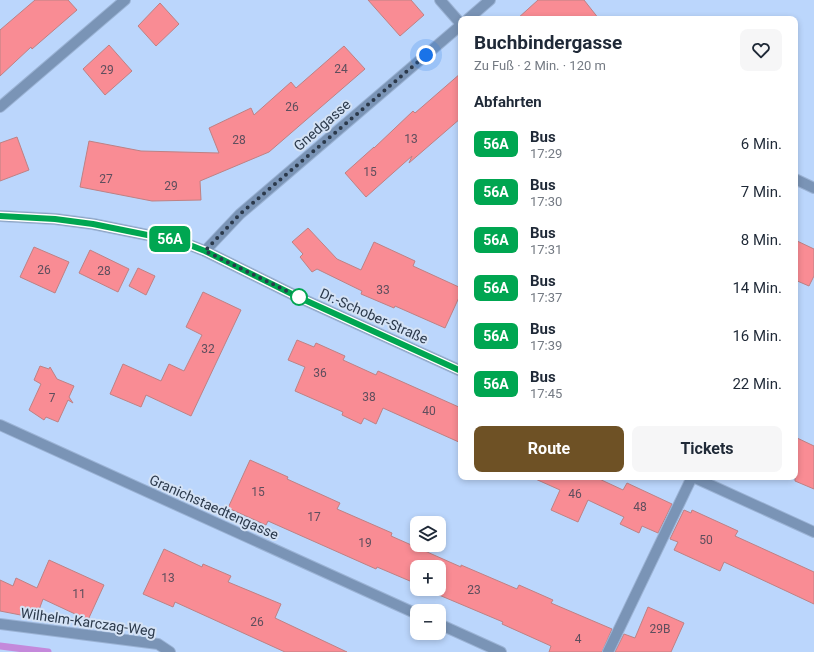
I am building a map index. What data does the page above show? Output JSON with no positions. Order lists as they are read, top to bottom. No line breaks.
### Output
{"streets":{"street":["Gnedgasse","Dr.-Schober-Straße","Granichstaedtengasse","Wilhelm-Karczag-Weg"]},"crossings":[["Gnedgasse","Dr.-Schober-Straße"]],"lines":["bus line 56A"],"house_numbers":["24","29","26","13","28","15","27","29","26","28","33","32","36","38","7","40","15","46","48","17","50","19","13","23","11","26","29B","4"],"page":{"on_map":"56A","heading":[["Buchbindergasse","Zu Fuß · 2 Min. · 120 m"],"Abfahrten"],"list":[{"mark":"56A","name":"Bus","note":"17:29","value":"6 Min."},{"mark":"56A","name":"Bus","note":"17:30","value":"7 Min."},{"mark":"56A","name":"Bus","note":"17:31","value":"8 Min."},{"mark":"56A","name":"Bus","note":"17:37","value":"14 Min."},{"mark":"56A","name":"Bus","note":"17:39","value":"16 Min."},{"mark":"56A","name":"Bus","note":"17:45","value":"22 Min."}],"buttons":["Route","Tickets"],"map_buttons":["+","−"]}}
